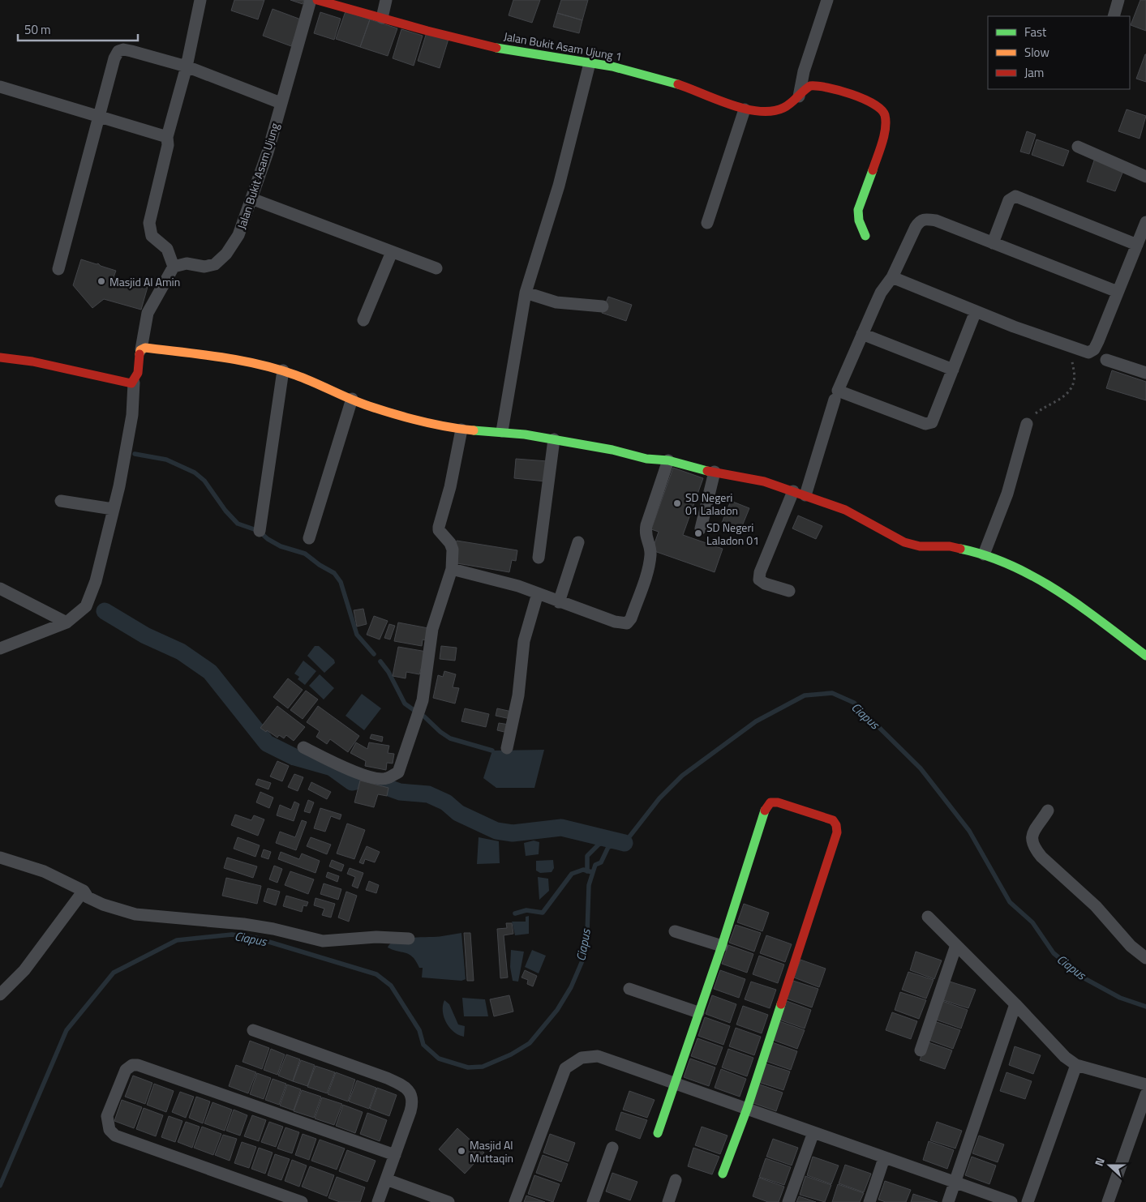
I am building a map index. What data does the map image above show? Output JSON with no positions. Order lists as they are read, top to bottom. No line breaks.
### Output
{"streets":{"street":["Jalan Bukit Asam Ujung 1","Jalan Bukit Asam Ujung"]},"water":["Ciapus"],"places":["Masjid Al Amin","SD Negeri 01 Laladon","SD Negeri Laladon 01","Masjid Al Muttaqin"],"legend":["Fast","Slow","Jam"],"scale_bar":"50 m","north":"left"}
